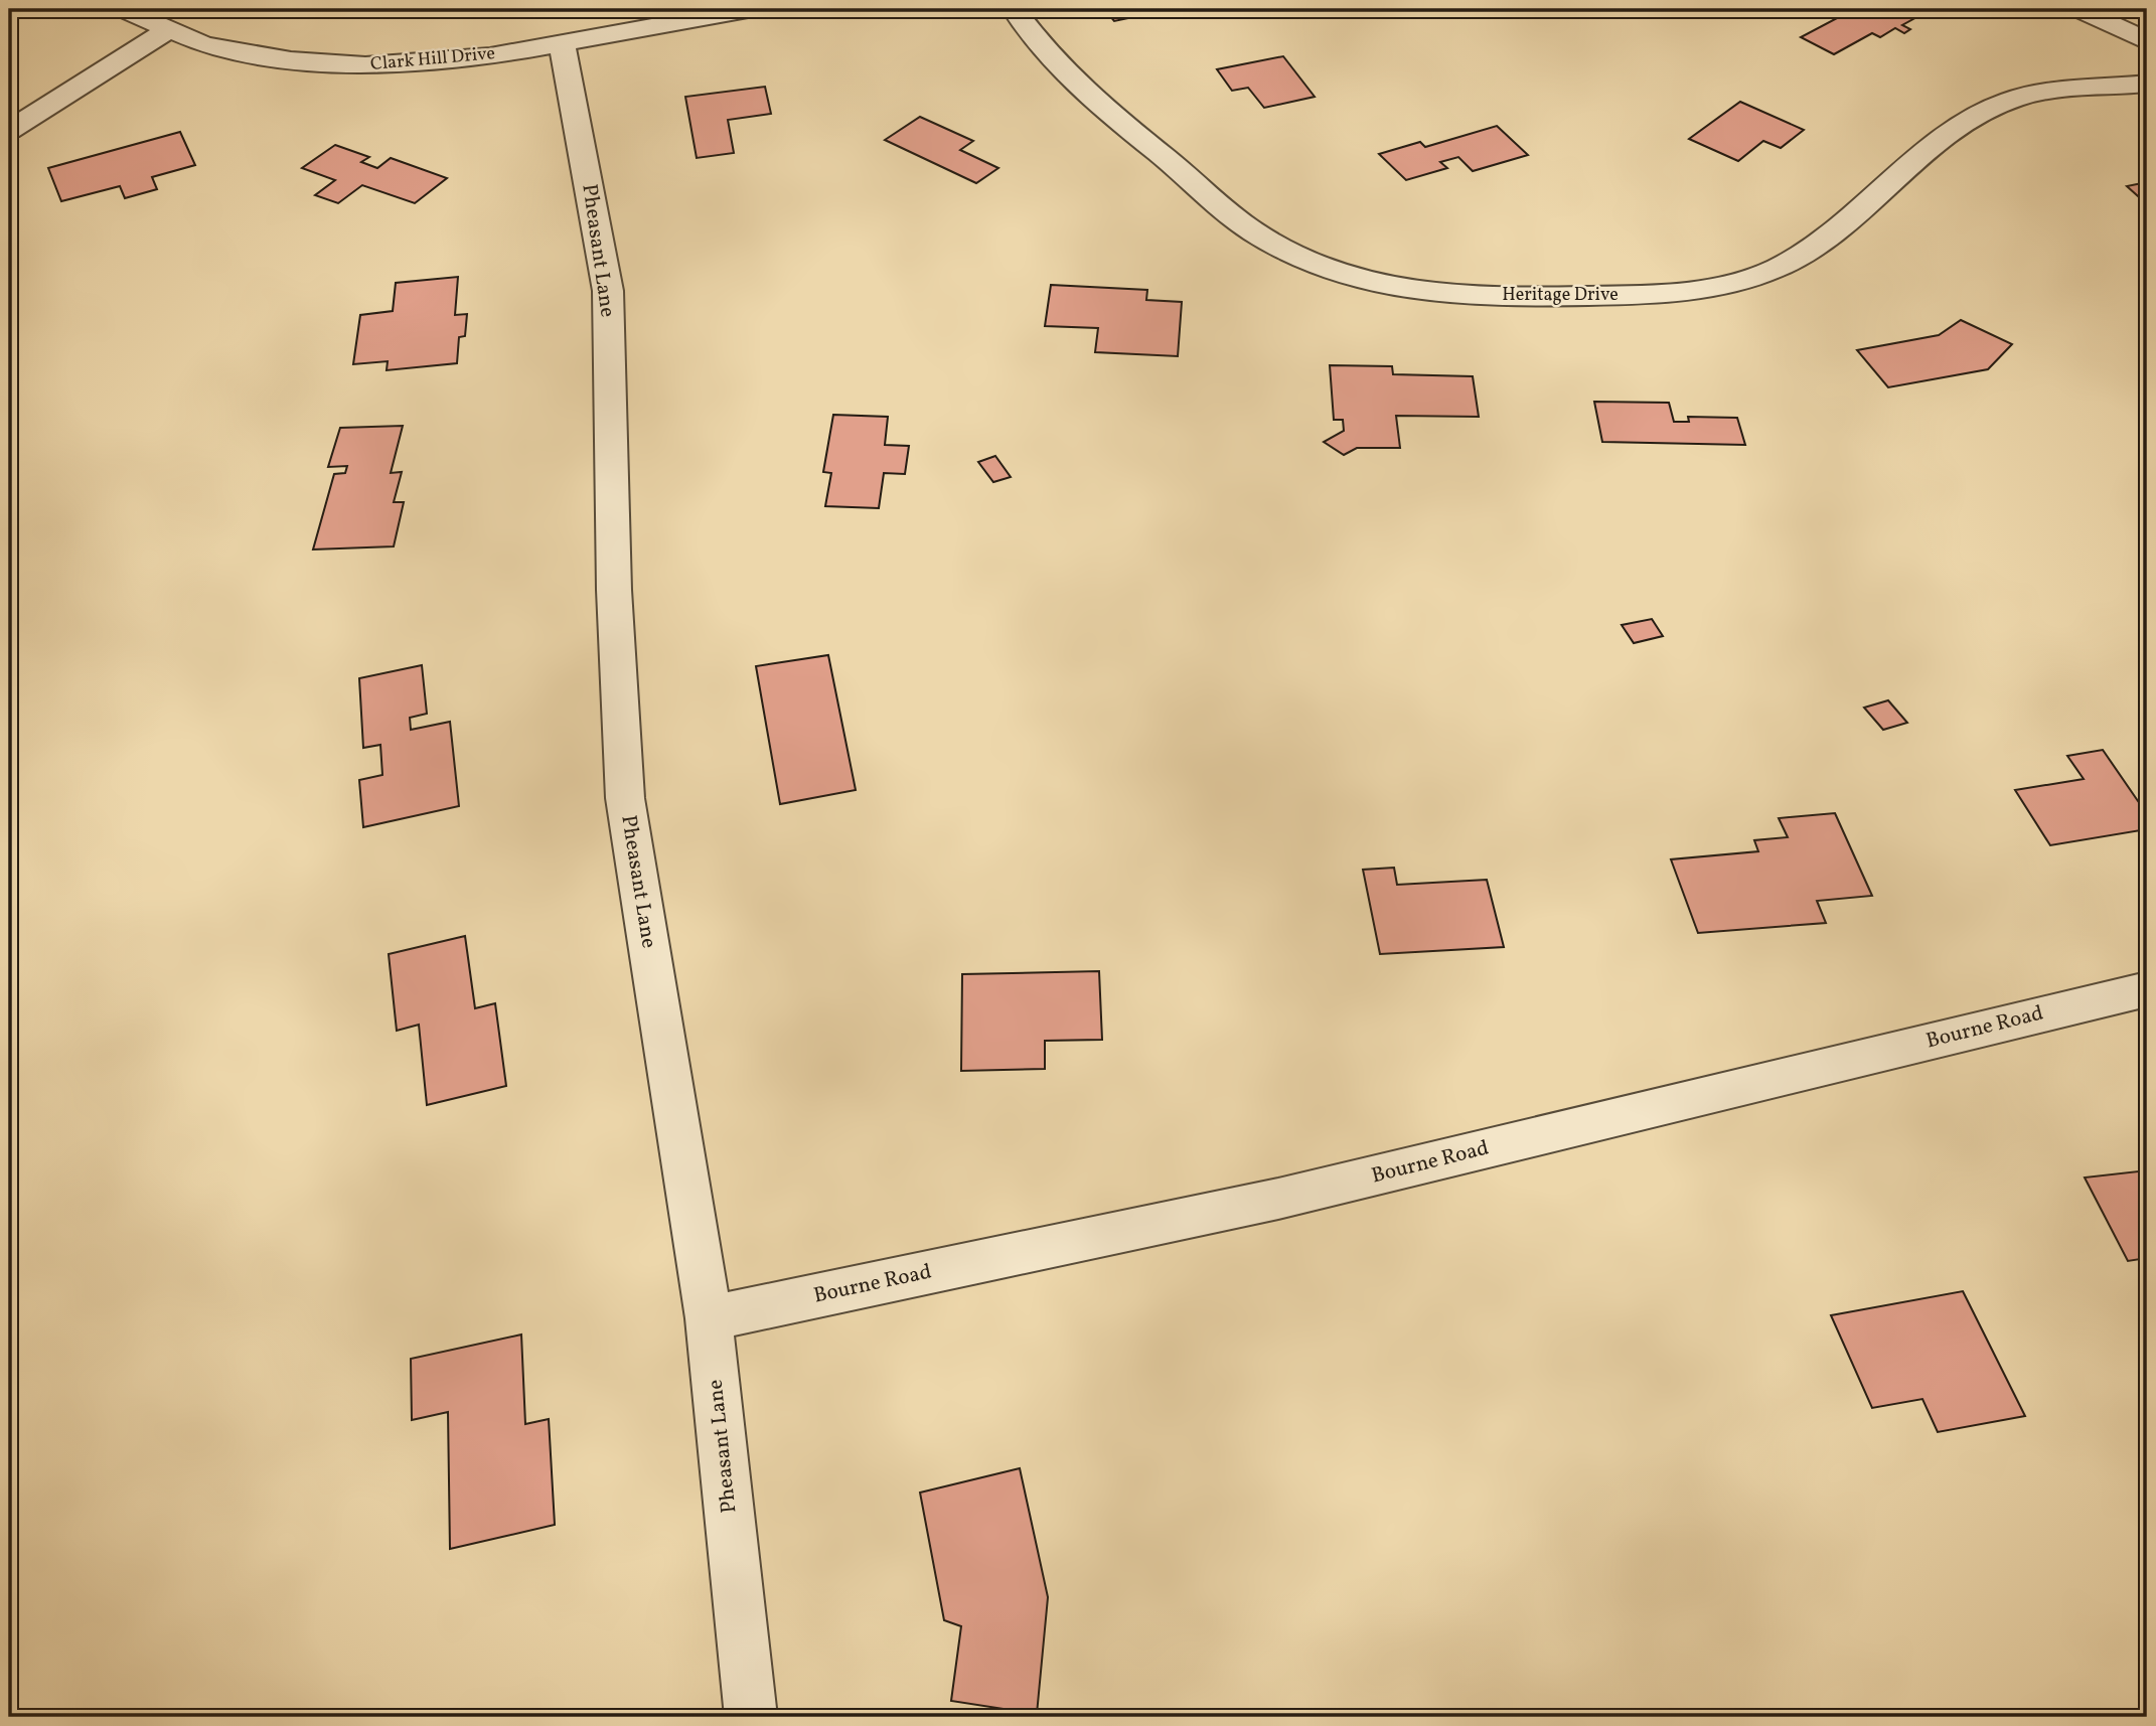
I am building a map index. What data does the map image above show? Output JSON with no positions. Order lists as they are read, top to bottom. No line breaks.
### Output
{"streets":{"street":["Clark Hill Drive","Pheasant Lane","Heritage Drive","Bourne Road"]},"crossings":[["Clark Hill Drive","Pheasant Lane"],["Pheasant Lane","Bourne Road"]]}
